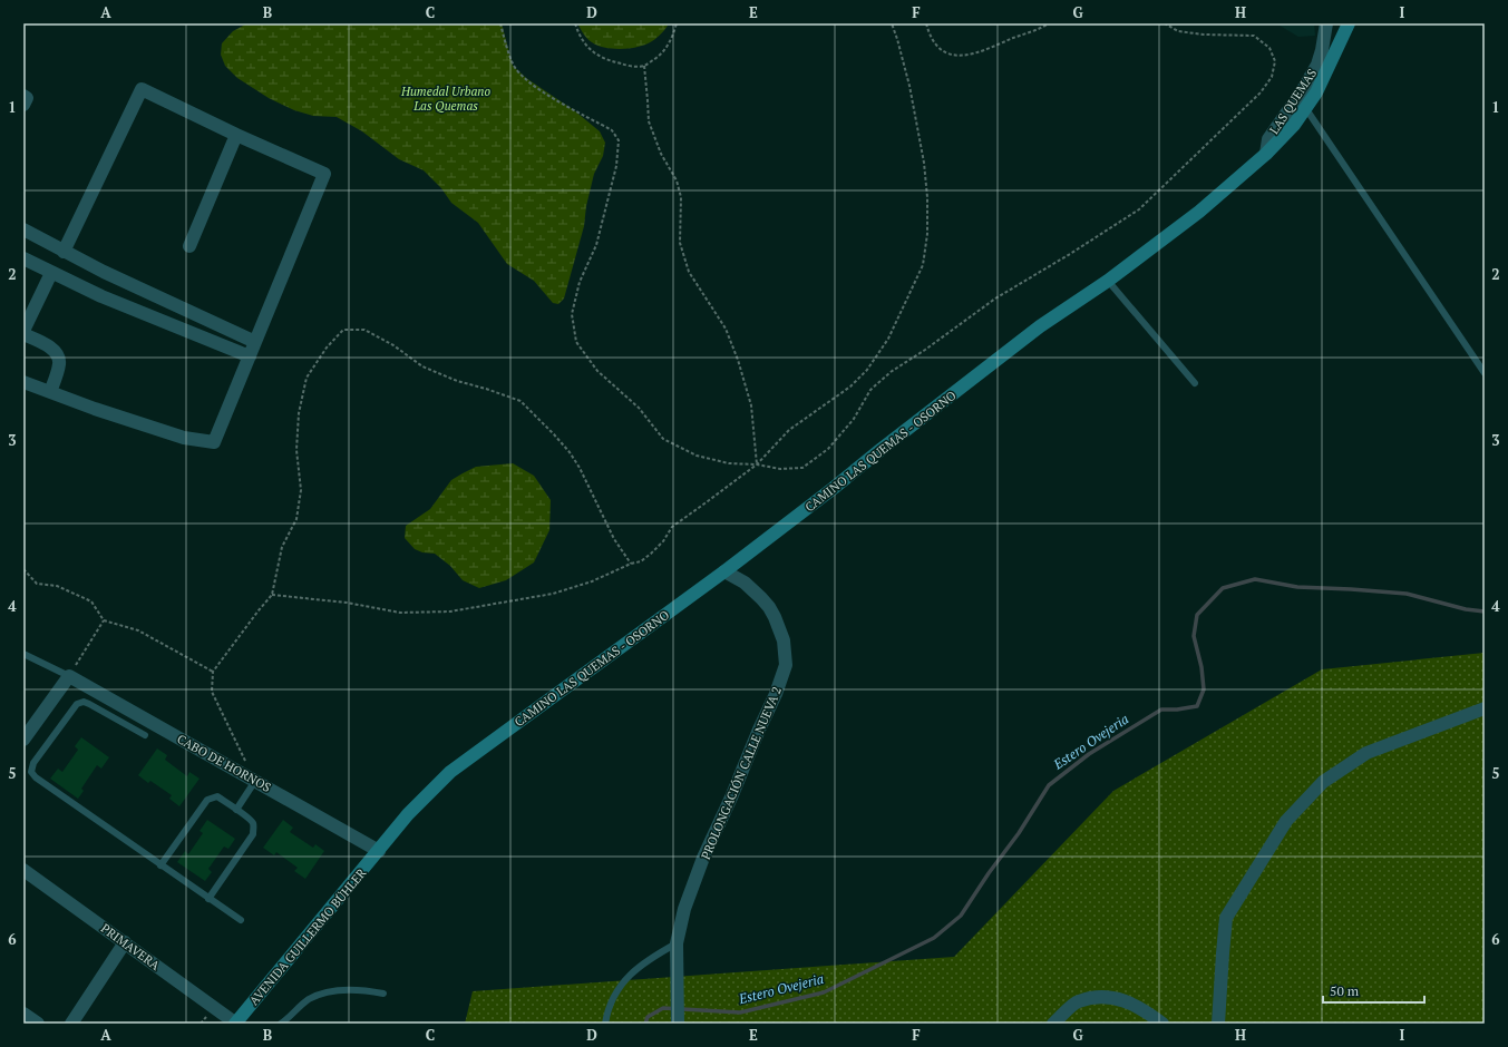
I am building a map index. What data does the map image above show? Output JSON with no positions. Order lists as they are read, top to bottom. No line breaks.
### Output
{"streets":{"main road":["CAMINO LAS QUEMAS - OSORNO","AVENIDA GUILLERMO BÜHLER"],"street":["LAS QUEMAS","CABO DE HORNOS","PROLONGACIÓN CALLE NUEVA 2","PRIMAVERA"]},"crossings":[["LAS QUEMAS","CAMINO LAS QUEMAS - OSORNO"],["CAMINO LAS QUEMAS - OSORNO","CABO DE HORNOS"],["CAMINO LAS QUEMAS - OSORNO","PROLONGACIÓN CALLE NUEVA 2"],["CAMINO LAS QUEMAS - OSORNO","AVENIDA GUILLERMO BÜHLER"],["CABO DE HORNOS","AVENIDA GUILLERMO BÜHLER"],["AVENIDA GUILLERMO BÜHLER","PRIMAVERA"]],"water":["Estero Ovejeria"],"parks":["Humedal Urbano Las Quemas"],"scale_bar":"50 m","grid":{"columns":["A","B","C","D","E","F","G","H","I"],"rows":["1","2","3","4","5","6"]}}
